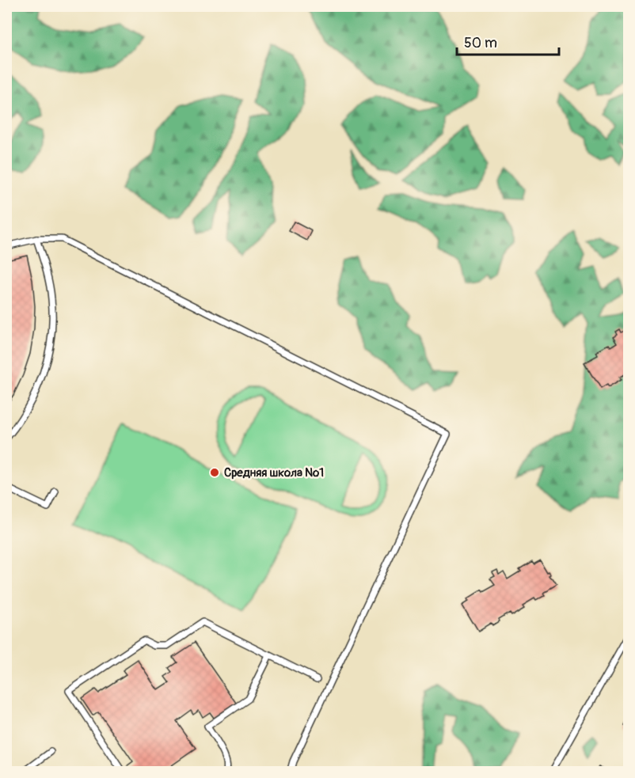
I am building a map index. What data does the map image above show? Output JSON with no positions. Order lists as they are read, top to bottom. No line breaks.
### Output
{"places":["Средняя школа №1"],"scale_bar":"50 m"}
